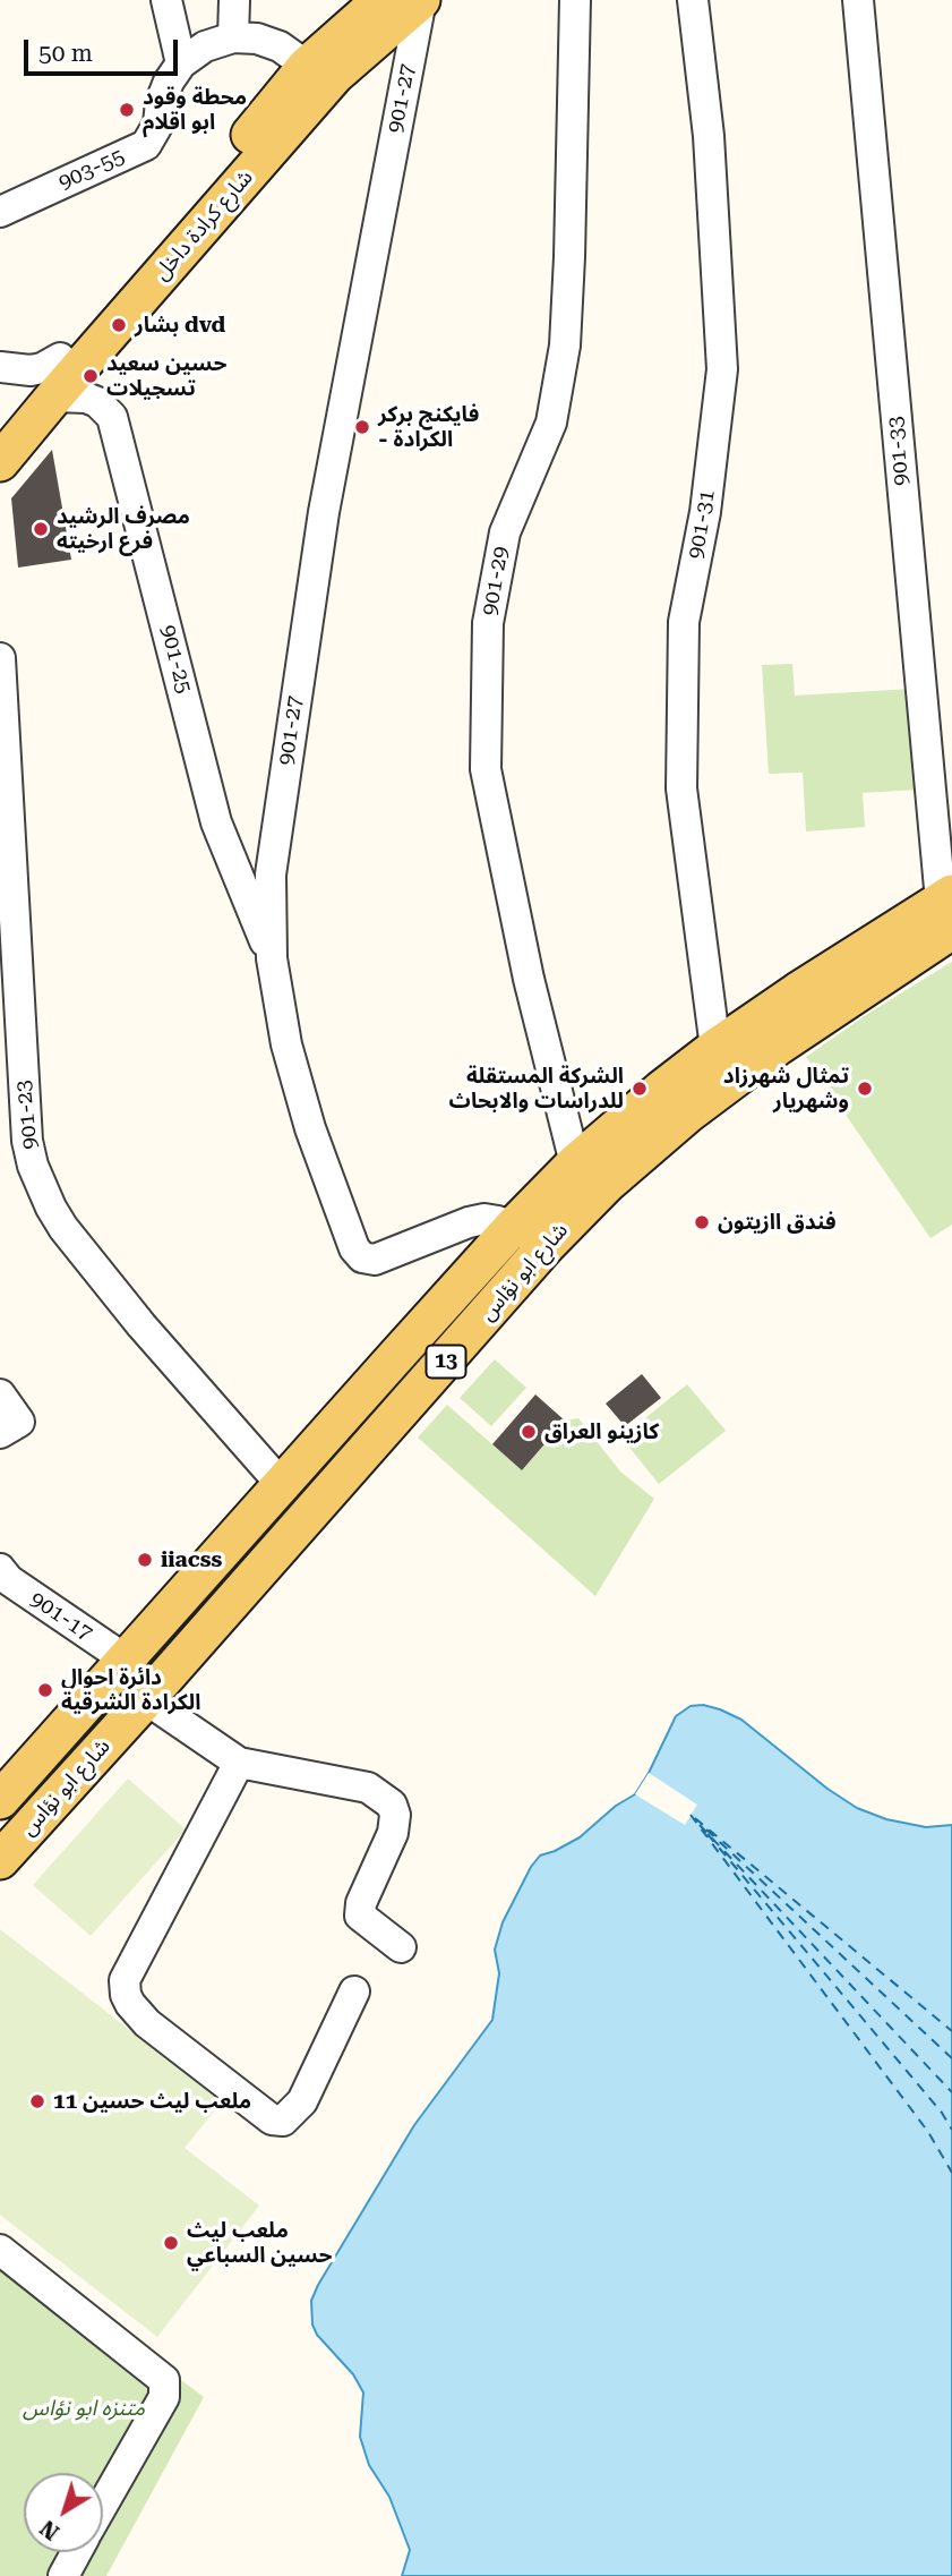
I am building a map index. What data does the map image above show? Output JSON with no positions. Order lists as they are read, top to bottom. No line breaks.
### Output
{"streets":{"main road":["شارع كرادة داخل","شارع ابو نؤاس","13"],"street":["901-27","903-55","901-33","901-31","901-29","901-25","901-23","901-17"]},"crossings":[["901-27","شارع كرادة داخل"],["901-27","901-25"],["901-27","شارع ابو نؤاس"],["شارع كرادة داخل","901-25"],["901-33","شارع ابو نؤاس"],["901-31","شارع ابو نؤاس"],["901-29","شارع ابو نؤاس"],["901-23","شارع ابو نؤاس"],["شارع ابو نؤاس","901-17"]],"parks":["متنزه ابو نؤاس"],"places":["محطة وقود ابو اقلام","بشار dvd","حسين سعيد تسجيلات","فايكنج بركر - الكرادة","مصرف الرشيد فرع ارخيته","الشركة المستقلة للدراسات والابحاث","تمثال شهرزاد وشهريار","فندق اازيتون","كازينو العراق","iiacss","دائرة احوال الكرادة الشرقية","ملعب ليث حسين 11","ملعب ليث حسين السباعي"],"scale_bar":"50 m","north":"bottom left"}
